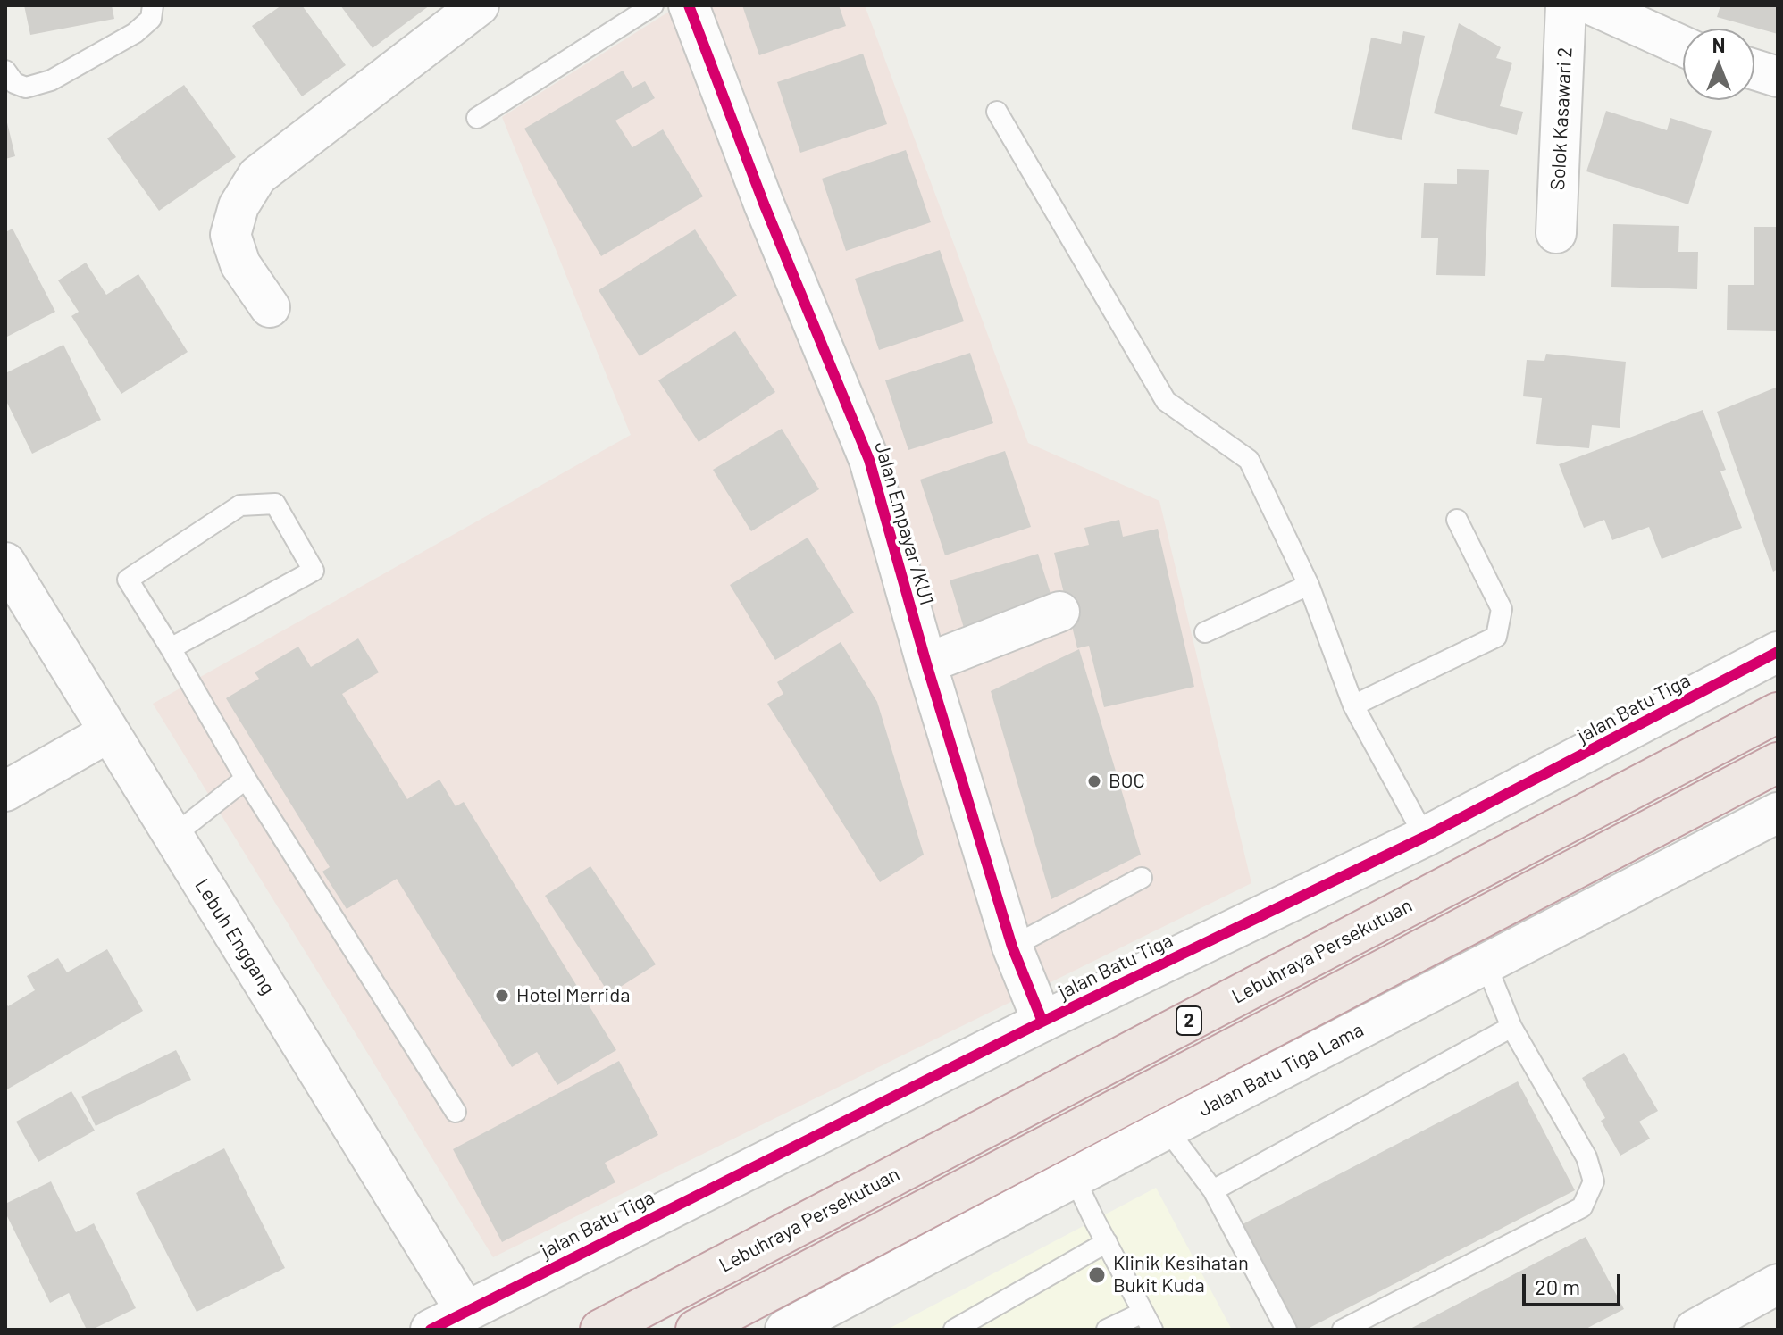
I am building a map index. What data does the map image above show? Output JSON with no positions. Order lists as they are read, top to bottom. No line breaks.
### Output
{"streets":{"highway":["Lebuhraya Persekutuan","2"],"street":["Solok Kasawari 2","Jalan Empayar /KU1","jalan Batu Tiga","Lebuh Enggang","Jalan Batu Tiga Lama"]},"crossings":[["Jalan Empayar /KU1","jalan Batu Tiga"],["jalan Batu Tiga","Lebuh Enggang"]],"places":["BOC","Hotel Merrida","Klinik Kesihatan Bukit Kuda"],"scale_bar":"20 m","north":"top"}
